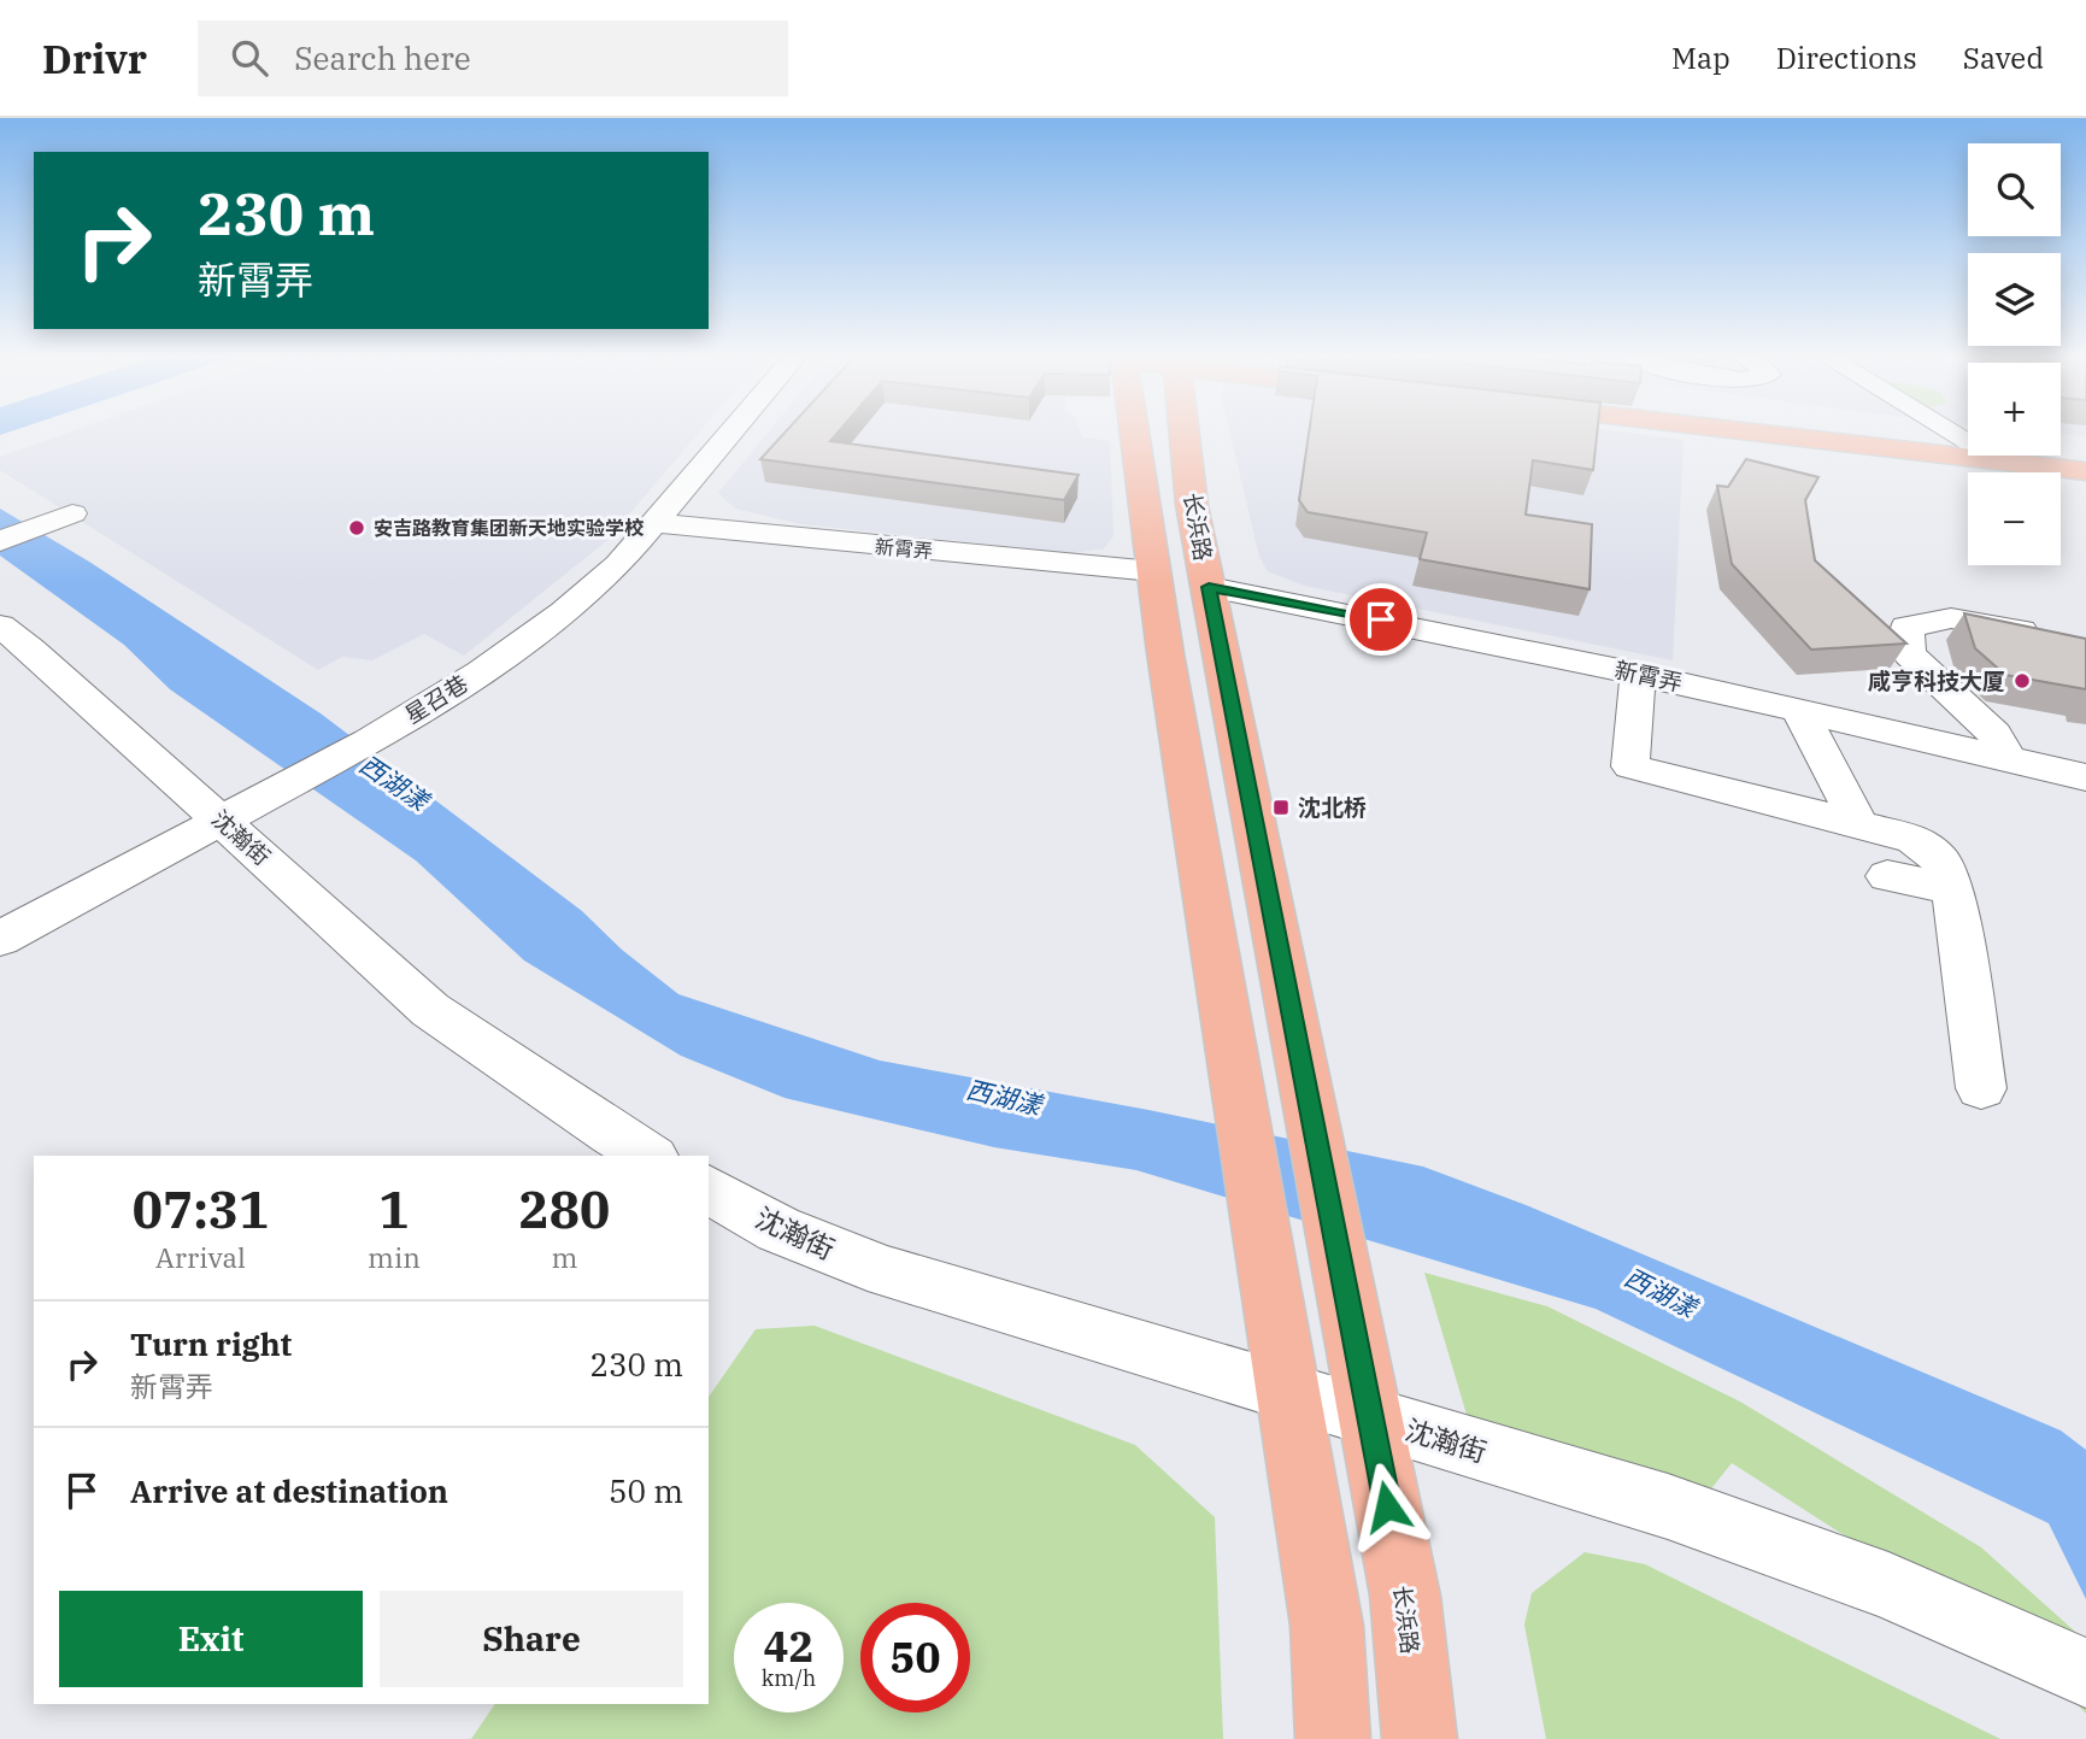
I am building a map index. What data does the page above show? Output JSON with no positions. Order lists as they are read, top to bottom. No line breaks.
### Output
{"streets":{"main road":["长浜路"],"street":["新霄弄","星召巷","沈瀚街"]},"crossings":[["长浜路","新霄弄"],["长浜路","沈瀚街"],["新霄弄","星召巷"],["星召巷","沈瀚街"]],"water":["西湖漾"],"places":{"other":["安吉路教育集团新天地实验学校","咸亨科技大厦"],"transit":["沈北桥"]},"page":{"header":"Drivr","search":"Search here","nav":["Map","Directions","Saved"],"map_buttons":["+","−"],"turn":["230 m","新霄弄"],"eta":["07:31","Arrival","1","min","280","m"],"list":[{"name":"Turn right","note":"新霄弄","value":"230 m"},{"name":"Arrive at destination","value":"50 m"}],"buttons":["Exit","Share"],"speed":"42 km/h","limit":"50"}}
